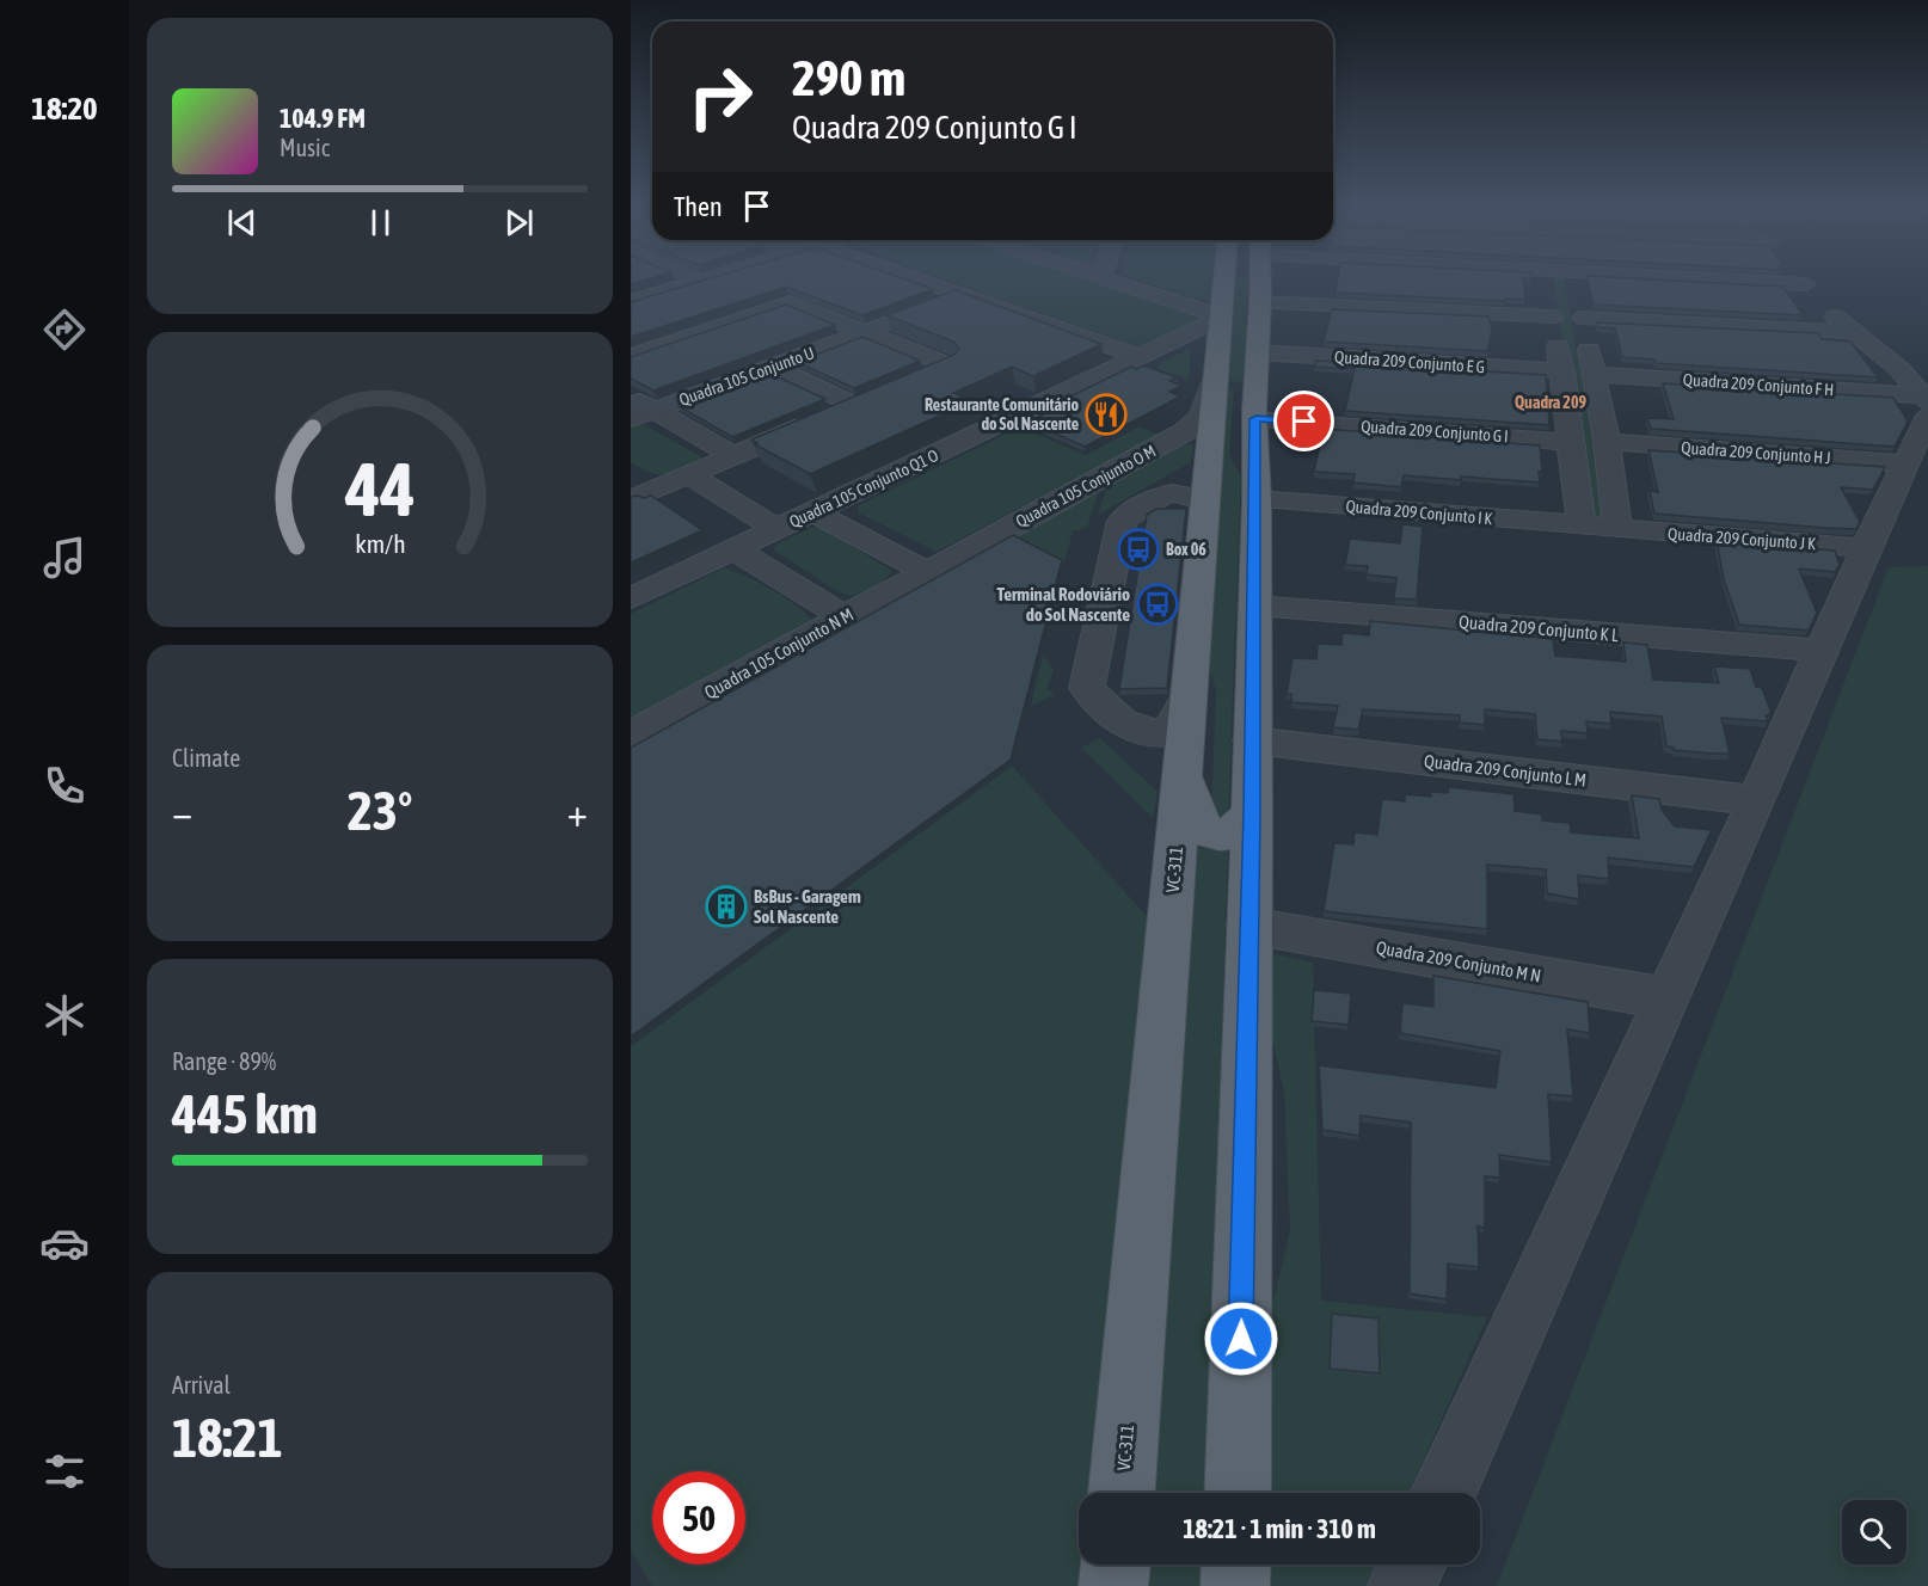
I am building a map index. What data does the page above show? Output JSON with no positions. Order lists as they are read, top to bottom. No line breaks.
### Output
{"streets":{"main road":["VC-311"],"street":["Quadra 209 Conjunto E G","Quadra 105 Conjunto U","Quadra 209 Conjunto F H","Quadra 209 Conjunto G I","Quadra 209 Conjunto H J","Quadra 105 Conjunto O M","Quadra 105 Conjunto Q1 O","Quadra 209 Conjunto I K","Quadra 209 Conjunto J K","Quadra 209 Conjunto K L","Quadra 105 Conjunto N M","Quadra 209 Conjunto L M","Quadra 209 Conjunto M N"]},"crossings":[["Quadra 105 Conjunto O M","Quadra 105 Conjunto N M"],["Quadra 105 Conjunto O M","VC-311"],["Quadra 105 Conjunto Q1 O","VC-311"],["Quadra 209 Conjunto I K","Quadra 209 Conjunto J K"]],"districts":["Quadra 209"],"places":{"restaurant":["Restaurante Comunitário do Sol Nascente"],"bus stop":["Box 06","Terminal Rodoviário do Sol Nascente"],"building":["BsBus - Garagem Sol Nascente"]},"page":{"tabs":"18:20","turn":["290 m","Quadra 209 Conjunto G I"],"song":["104.9 FM","Music"],"then":"Then","tile":["Climate",["Range · 89%","445 km"],["Arrival","18:21"]],"heat":["−","23°","+"],"limit":"50","trip":"18:21 · 1 min · 310 m","gauge":["44","km/h"]}}
